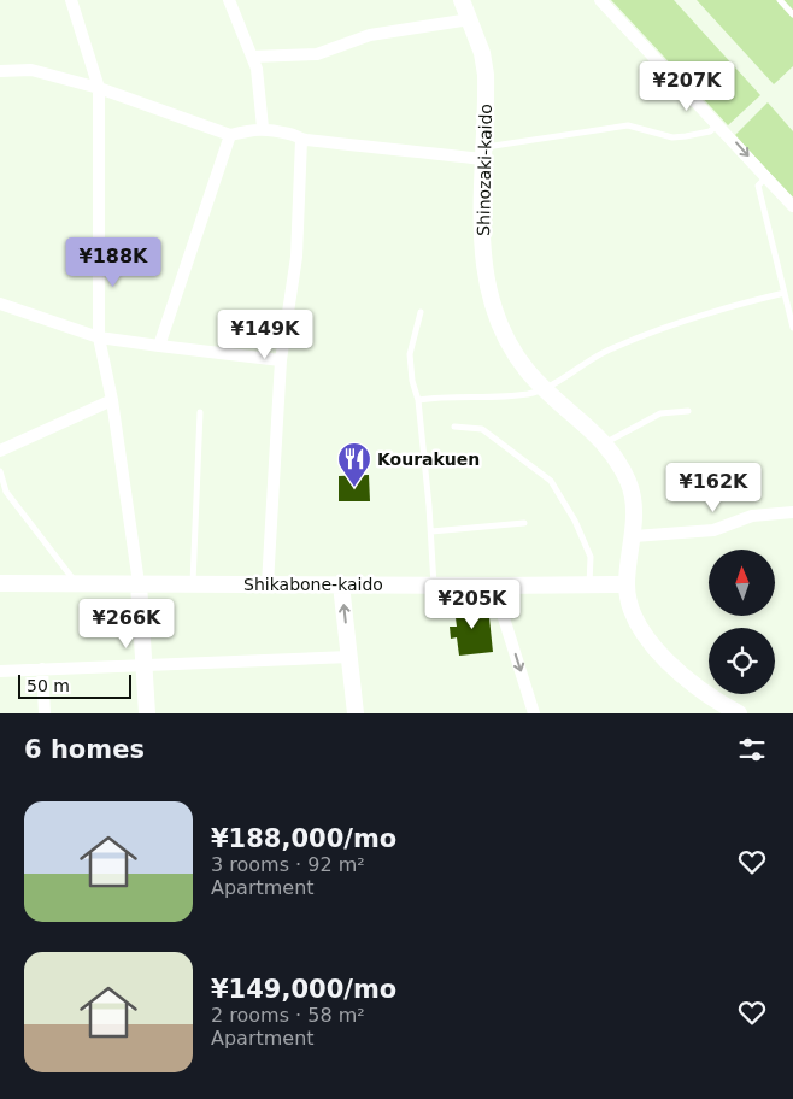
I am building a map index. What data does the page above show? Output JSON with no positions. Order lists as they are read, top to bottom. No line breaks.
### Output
{"streets":{"street":["Shinozaki-kaido","Shikabone-kaido"]},"crossings":[["Shinozaki-kaido","Shikabone-kaido"]],"places":{"restaurant":["Kourakuen"]},"scale_bar":"50 m","north":"top","page":{"price":["¥207K","¥188K","¥149K","¥162K","¥205K","¥266K"],"scale":"50 m","heading":"6 homes","list":[{"name":"¥188,000/mo","note":"3 rooms · 92 m² · Apartment"},{"name":"¥149,000/mo","note":"2 rooms · 58 m² · Apartment"}]}}
